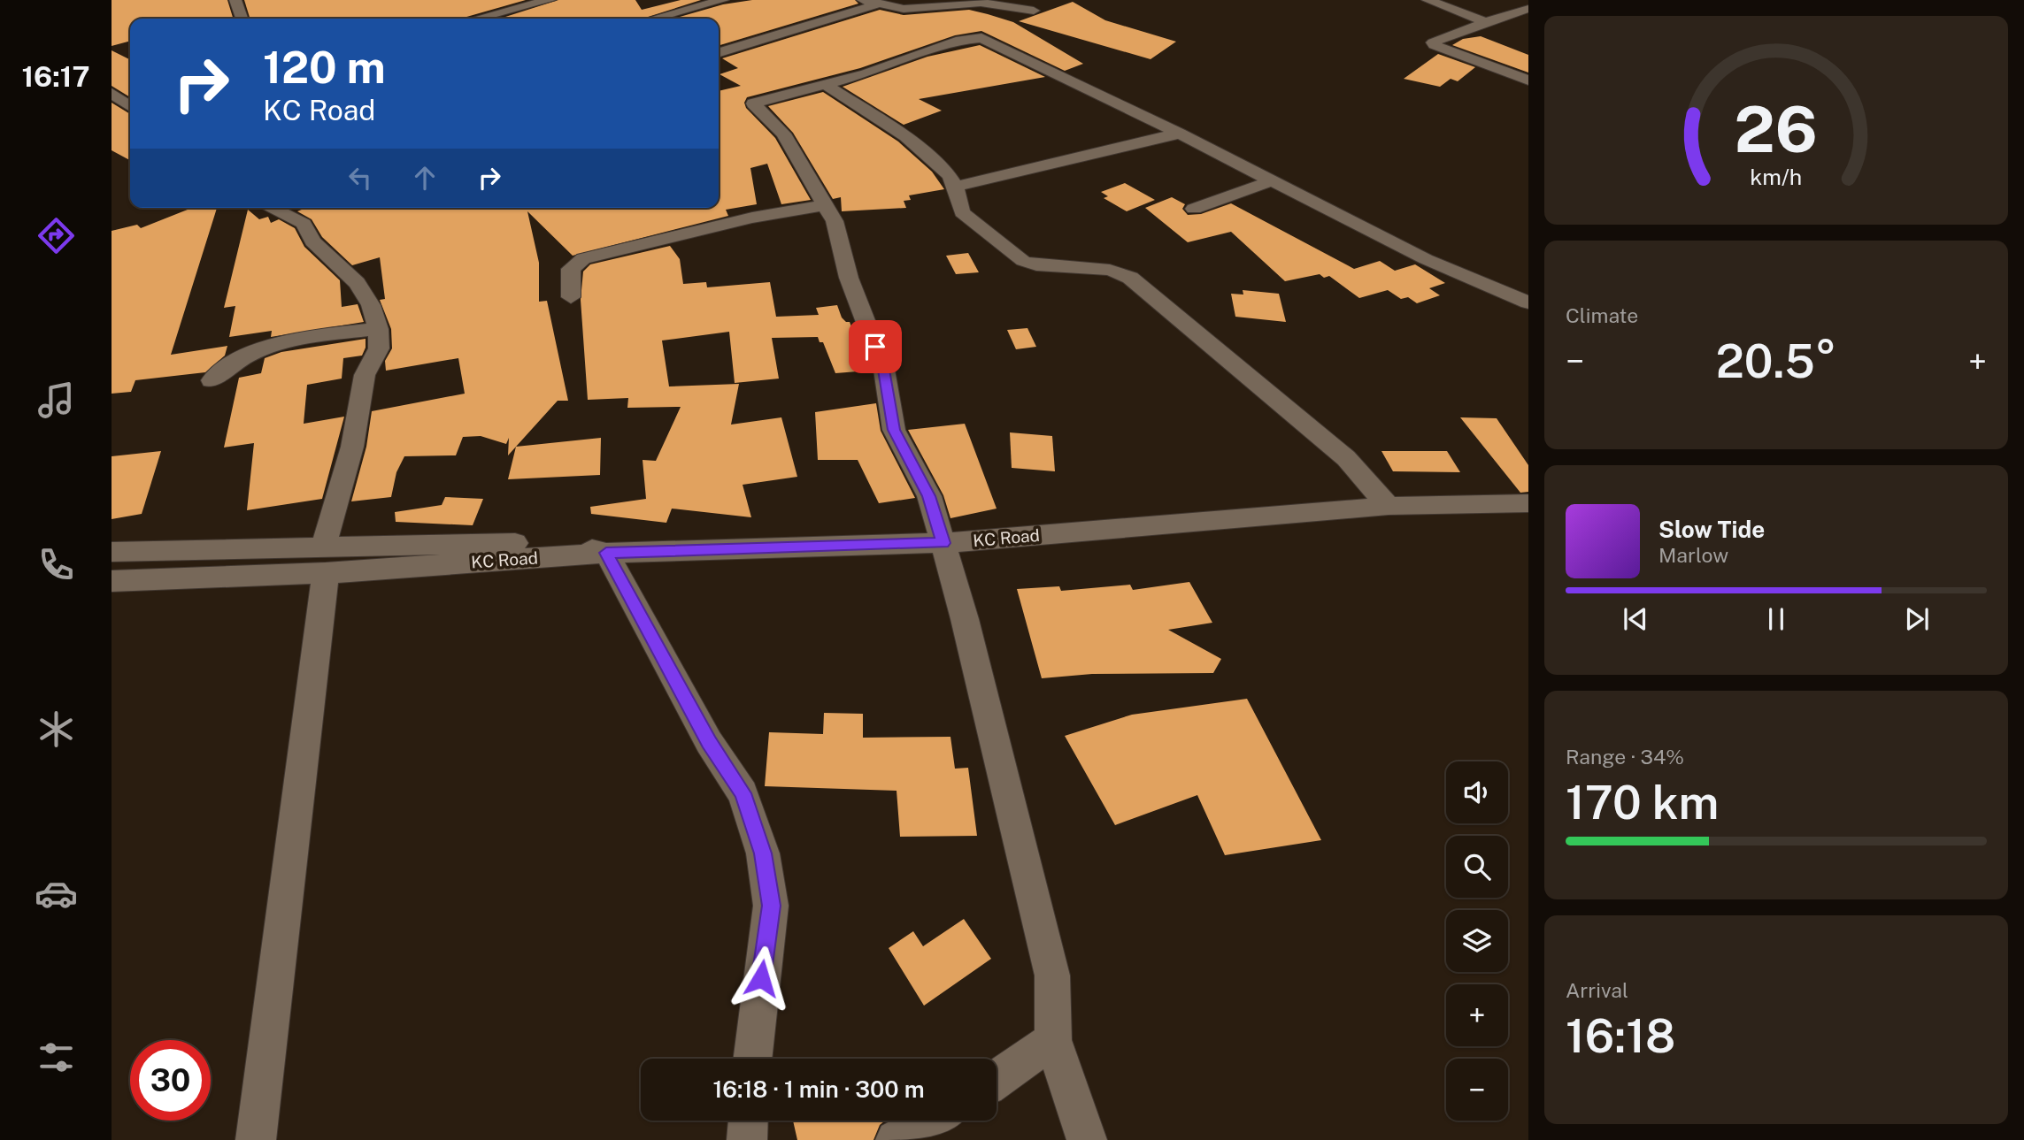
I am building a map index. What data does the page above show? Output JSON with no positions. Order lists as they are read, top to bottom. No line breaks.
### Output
{"streets":{"street":["KC Road"]},"page":{"tabs":"16:17","turn":["120 m","KC Road"],"tile":["Climate",["Range · 34%","170 km"],["Arrival","16:18"]],"heat":["−","20.5°","+"],"song":["Slow Tide","Marlow"],"map_buttons":["+","−"],"limit":"30","trip":"16:18 · 1 min · 300 m","gauge":["26","km/h"]}}
